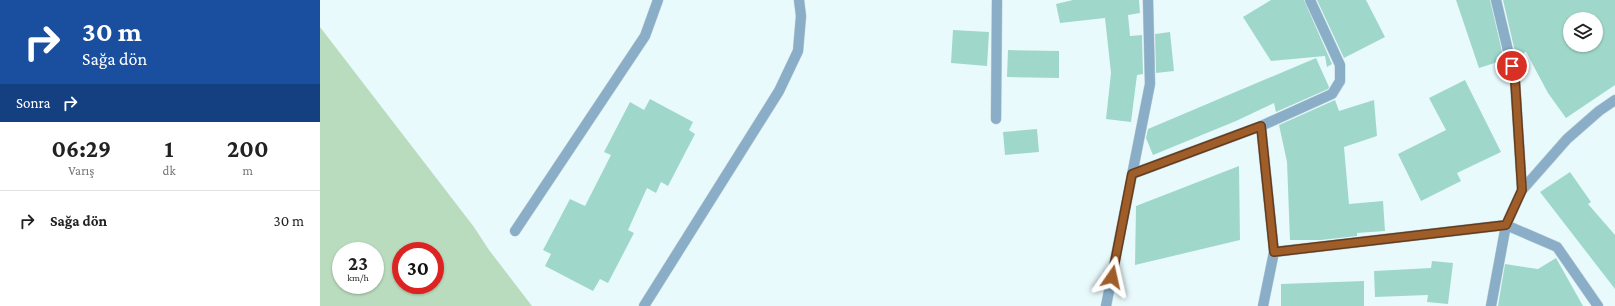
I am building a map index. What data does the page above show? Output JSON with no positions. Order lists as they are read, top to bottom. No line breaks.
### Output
{"page":{"turn":["30 m","Sağa dön"],"then":"Sonra","eta":["06:29","Varış","1","dk","200","m"],"list":[{"name":"Sağa dön","value":"30 m"}],"speed":"23 km/h","limit":"30"}}
